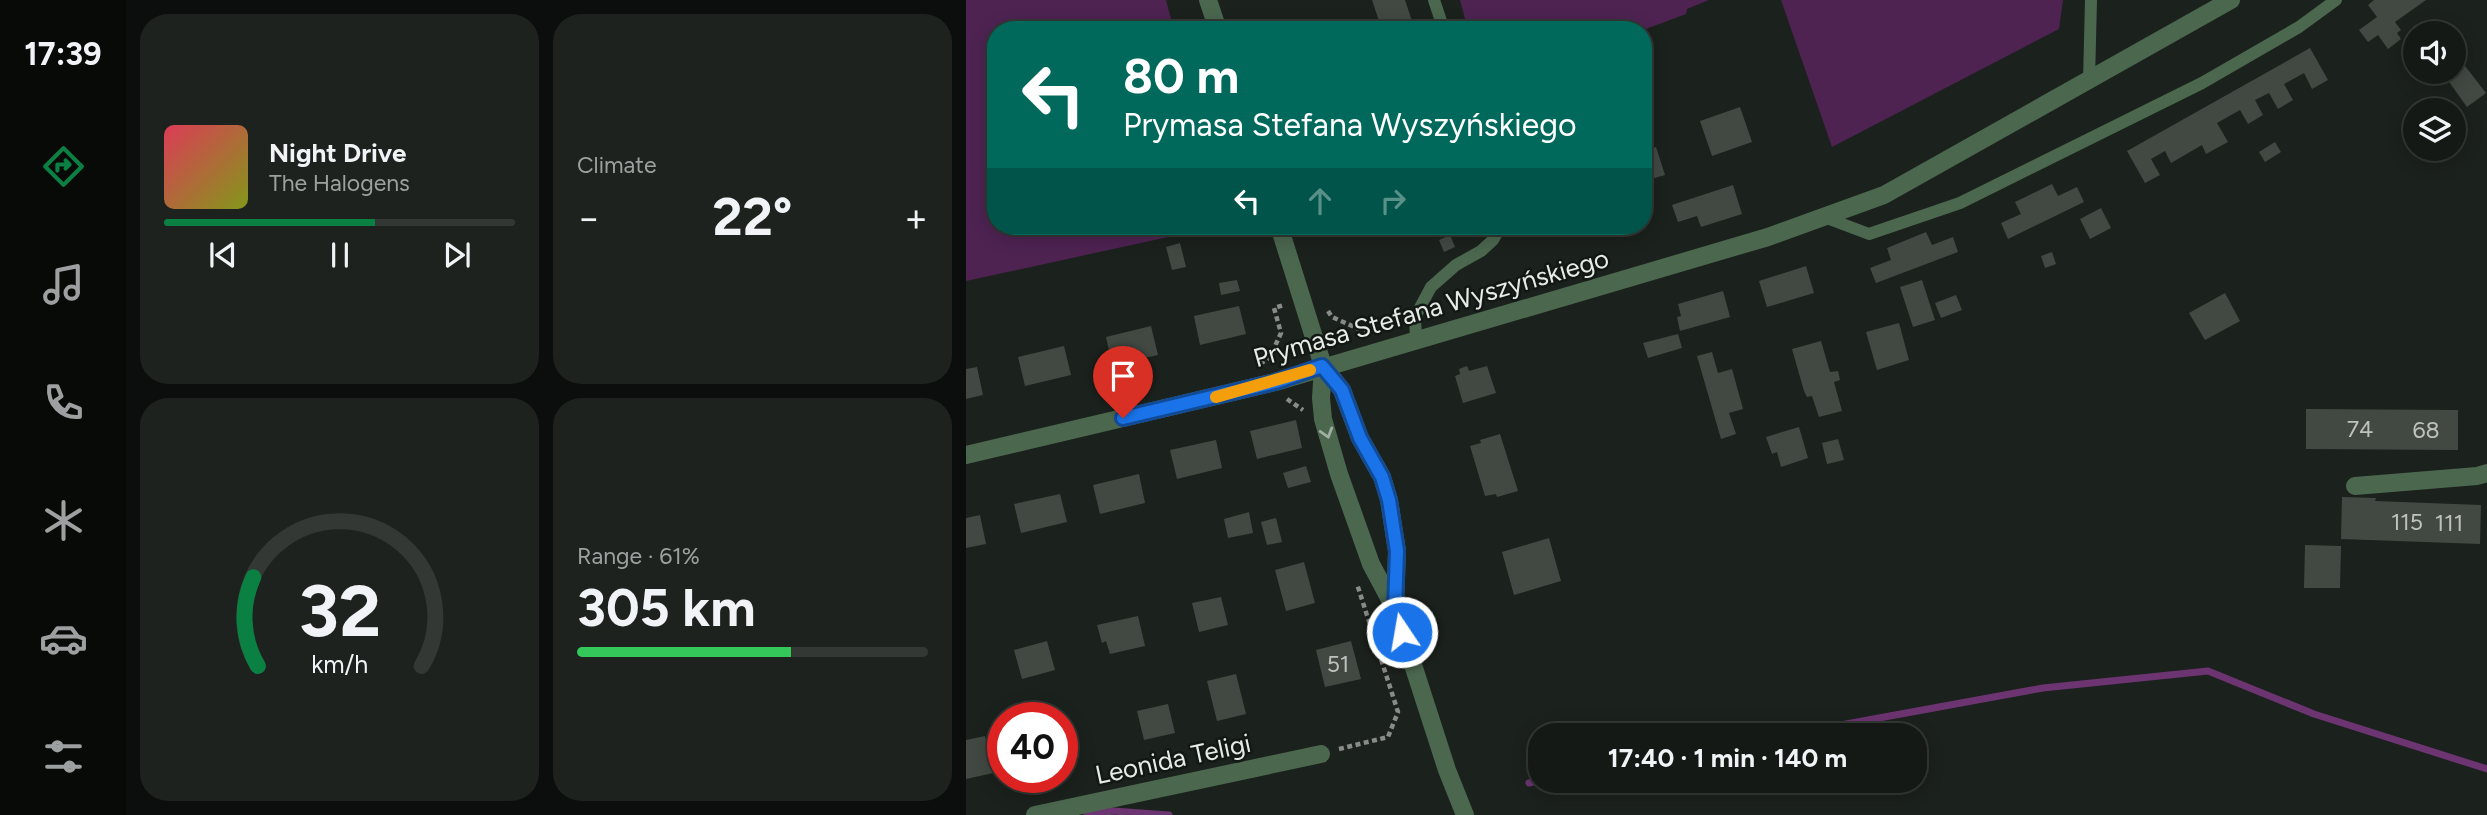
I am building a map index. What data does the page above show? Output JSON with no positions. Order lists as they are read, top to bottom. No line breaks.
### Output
{"streets":{"street":["Prymasa Stefana Wyszyńskiego","Leonida Teligi"]},"house_numbers":["74","68","115","111","51"],"page":{"tabs":"17:39","tile":["Climate",["Range · 61%","305 km"]],"turn":["80 m","Prymasa Stefana Wyszyńskiego"],"song":["Night Drive","The Halogens"],"heat":["−","22°","+"],"limit":"40","trip":"17:40 · 1 min · 140 m","gauge":["32","km/h"]}}
